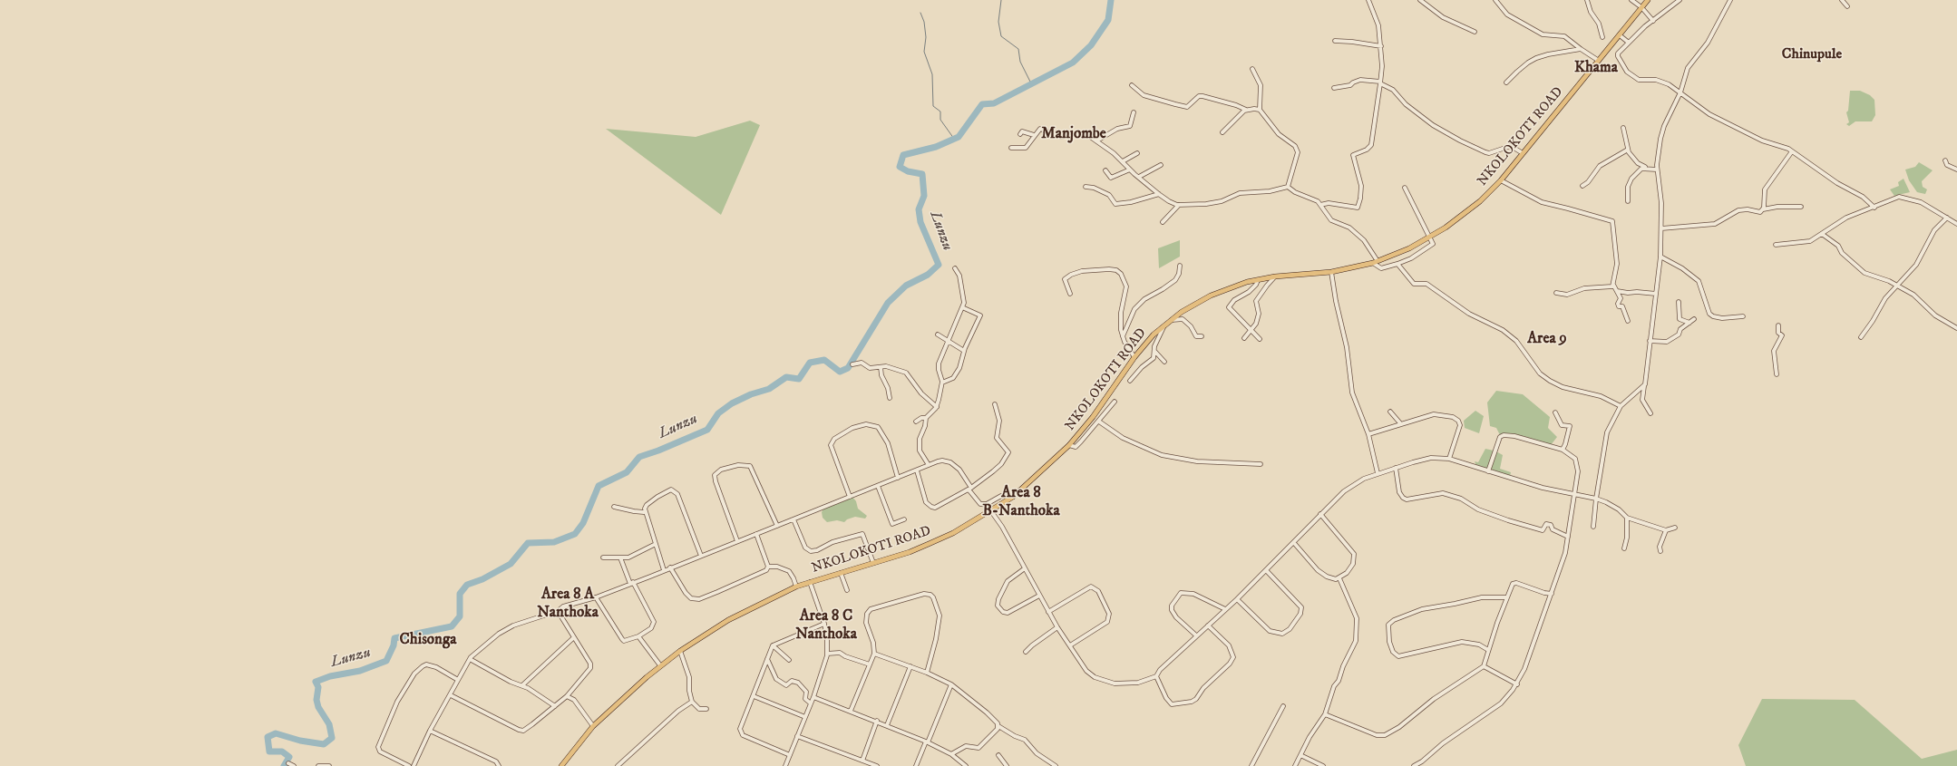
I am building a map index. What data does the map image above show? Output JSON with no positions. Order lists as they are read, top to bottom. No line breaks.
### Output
{"streets":{"main road":["NKOLOKOTI ROAD"]},"districts":["Chinupule","Khama","Manjombe","Area 9","Area 8 B-Nanthoka","Area 8 A Nanthoka","Area 8 C Nanthoka","Chisonga"],"water":["Lunzu"]}
